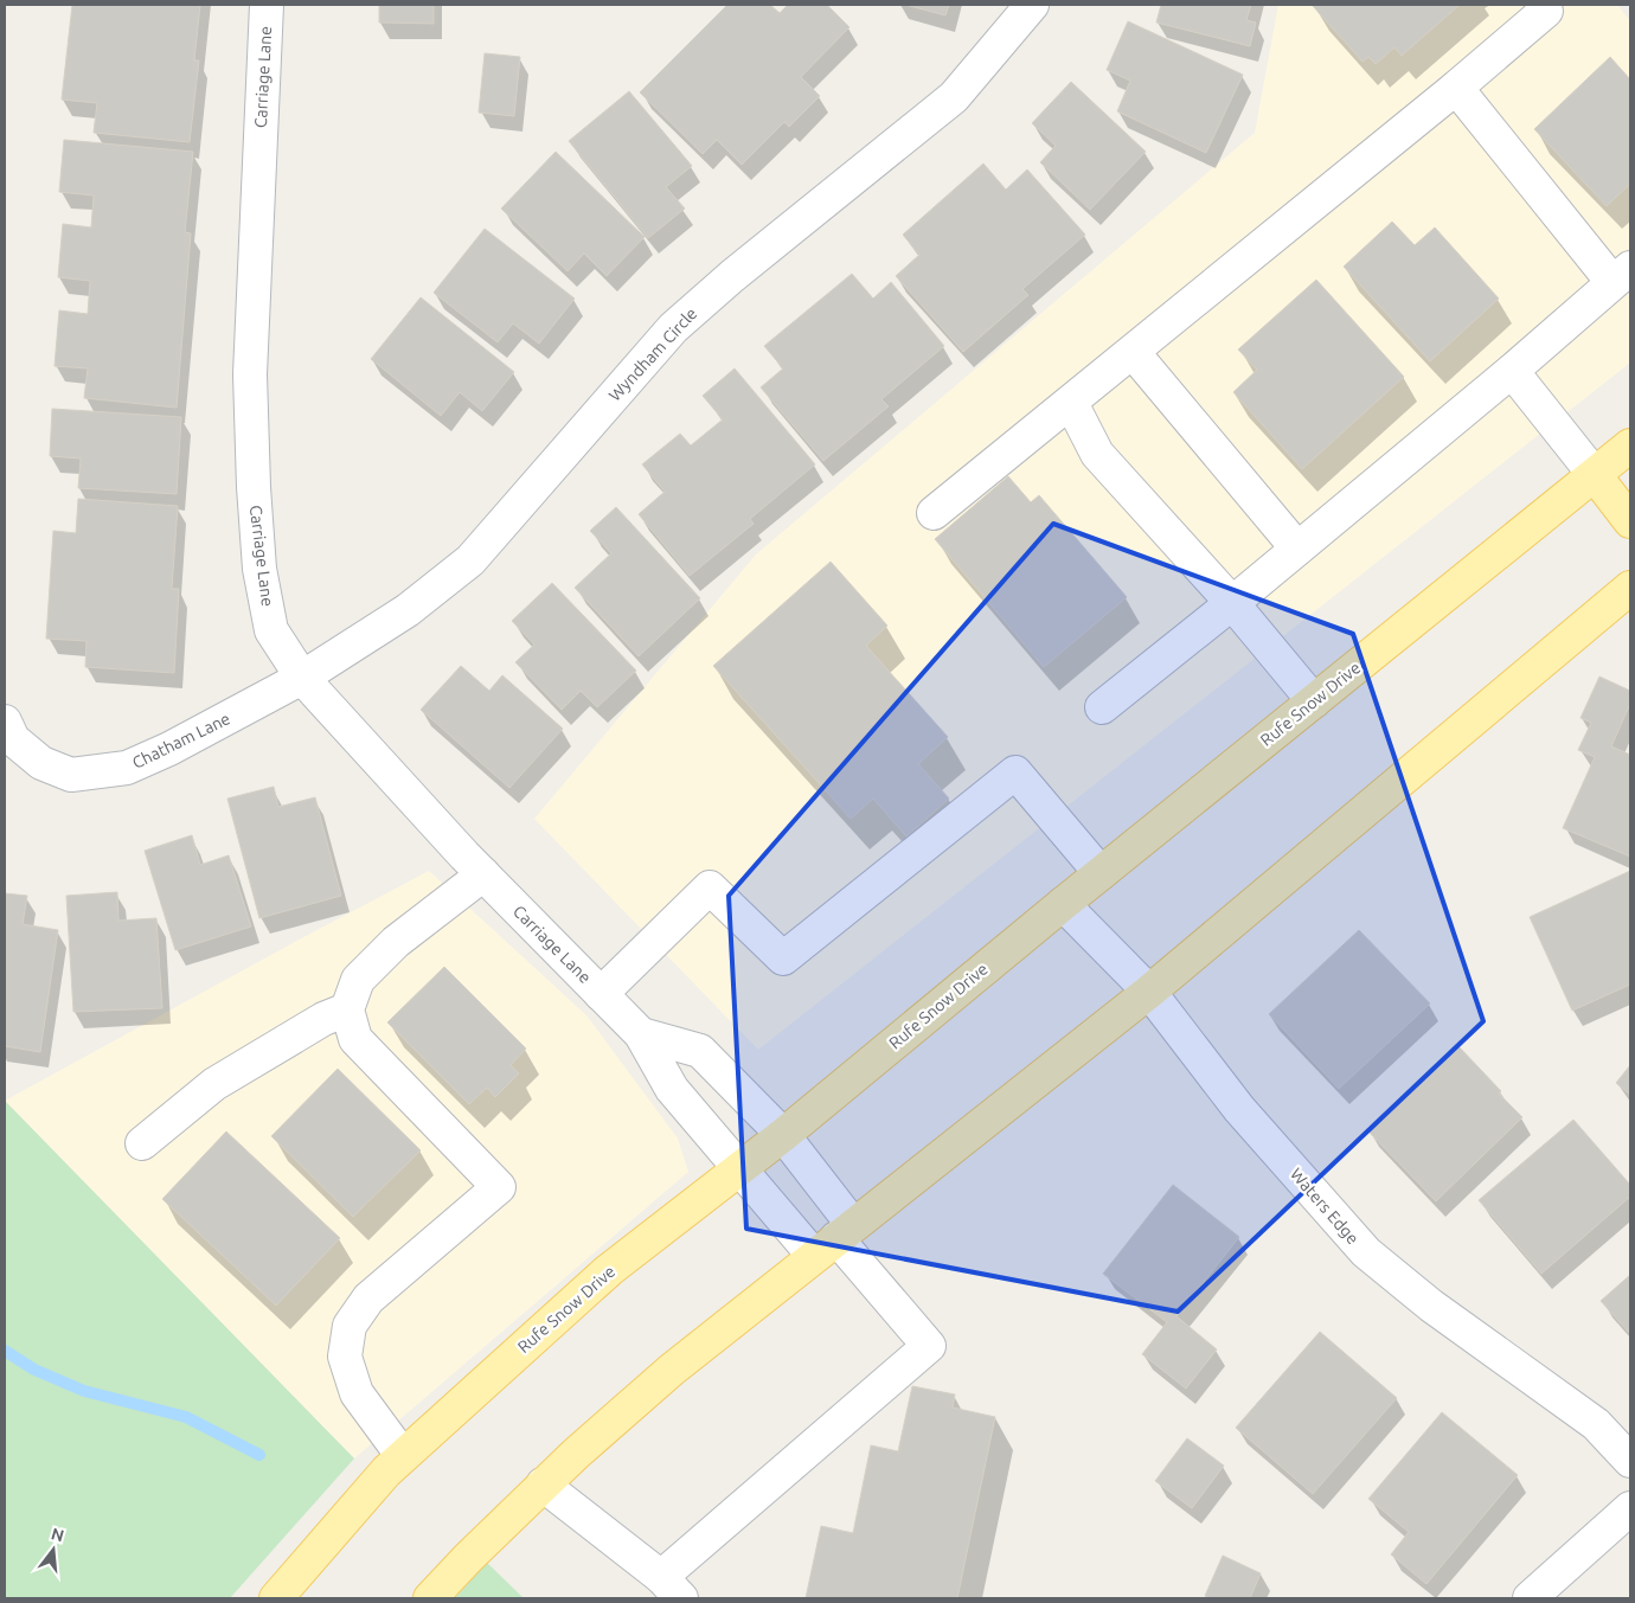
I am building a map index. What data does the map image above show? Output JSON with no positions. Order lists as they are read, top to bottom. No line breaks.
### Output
{"streets":{"main road":["Rufe Snow Drive"],"street":["Carriage Lane","Wyndham Circle","Chatham Lane","Waters Edge"]},"crossings":[["Carriage Lane","Wyndham Circle"],["Carriage Lane","Rufe Snow Drive"],["Carriage Lane","Chatham Lane"],["Wyndham Circle","Chatham Lane"],["Rufe Snow Drive","Waters Edge"]],"north":"top"}
